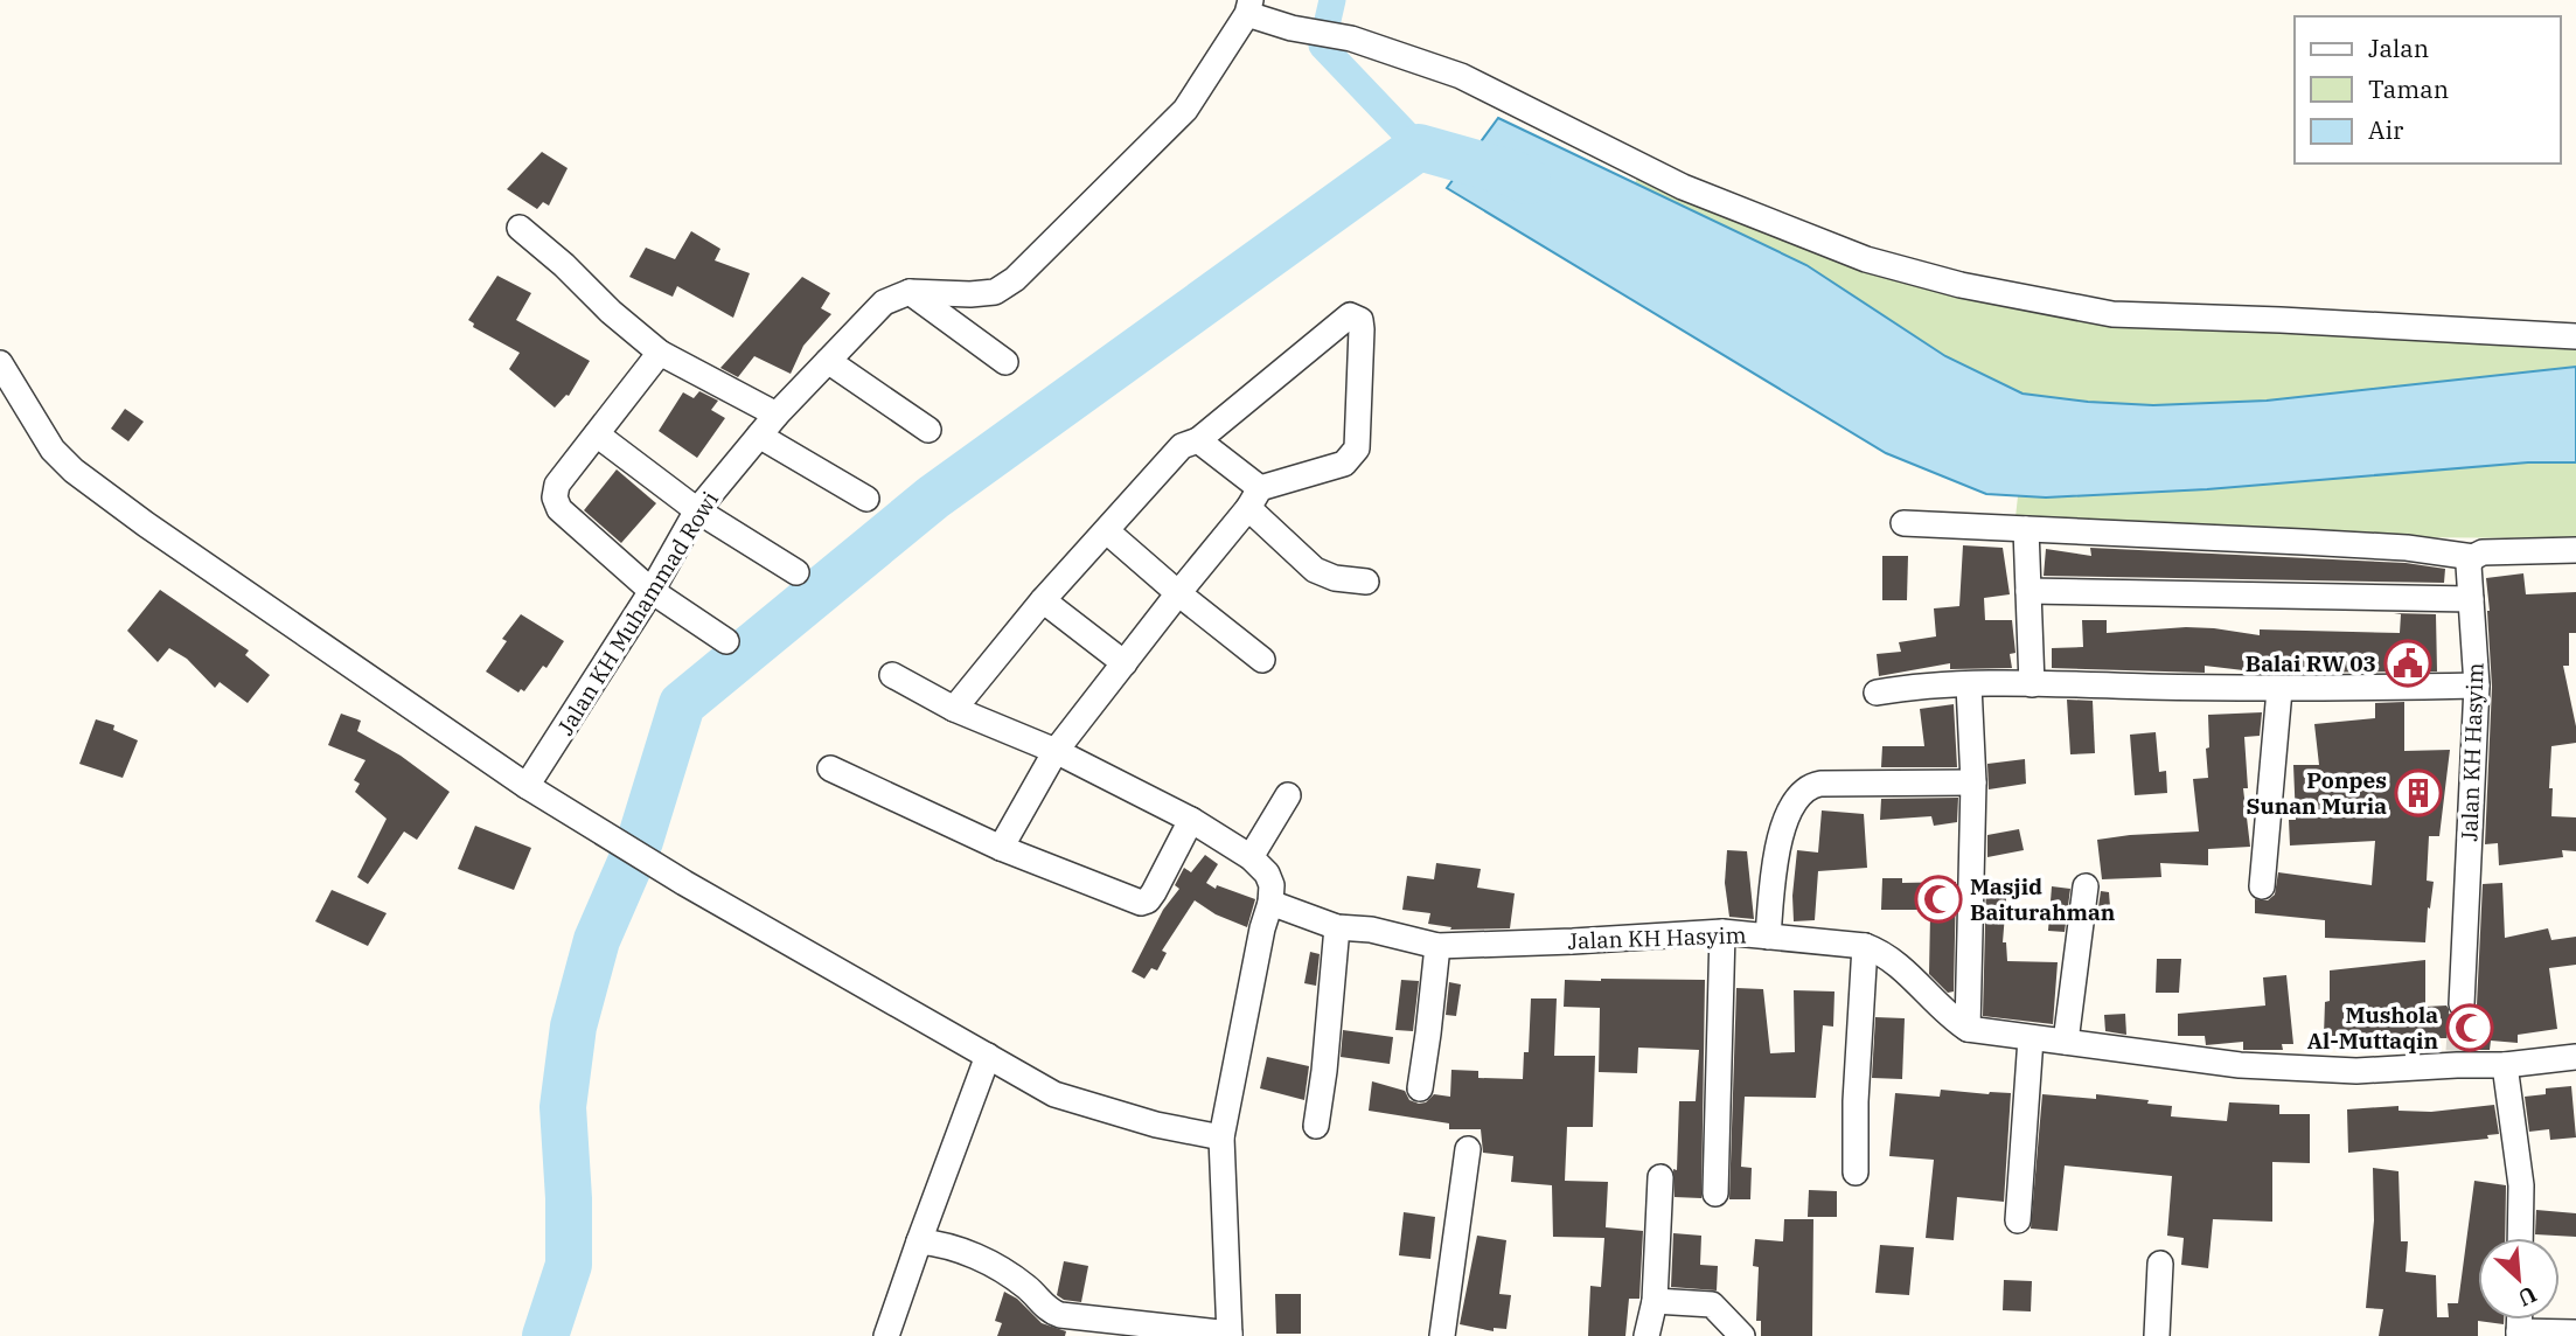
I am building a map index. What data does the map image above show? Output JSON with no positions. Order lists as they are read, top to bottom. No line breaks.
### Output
{"streets":{"street":["Jalan KH Muhammad Rowi","Jalan KH Hasyim"]},"places":{"public building":["Balai RW 03"],"building":["Ponpes Sunan Muria"],"mosque":["Masjid Baiturahman","Mushola Al-Muttaqin"]},"legend":["Jalan","Taman","Air"],"north":"bottom right"}
